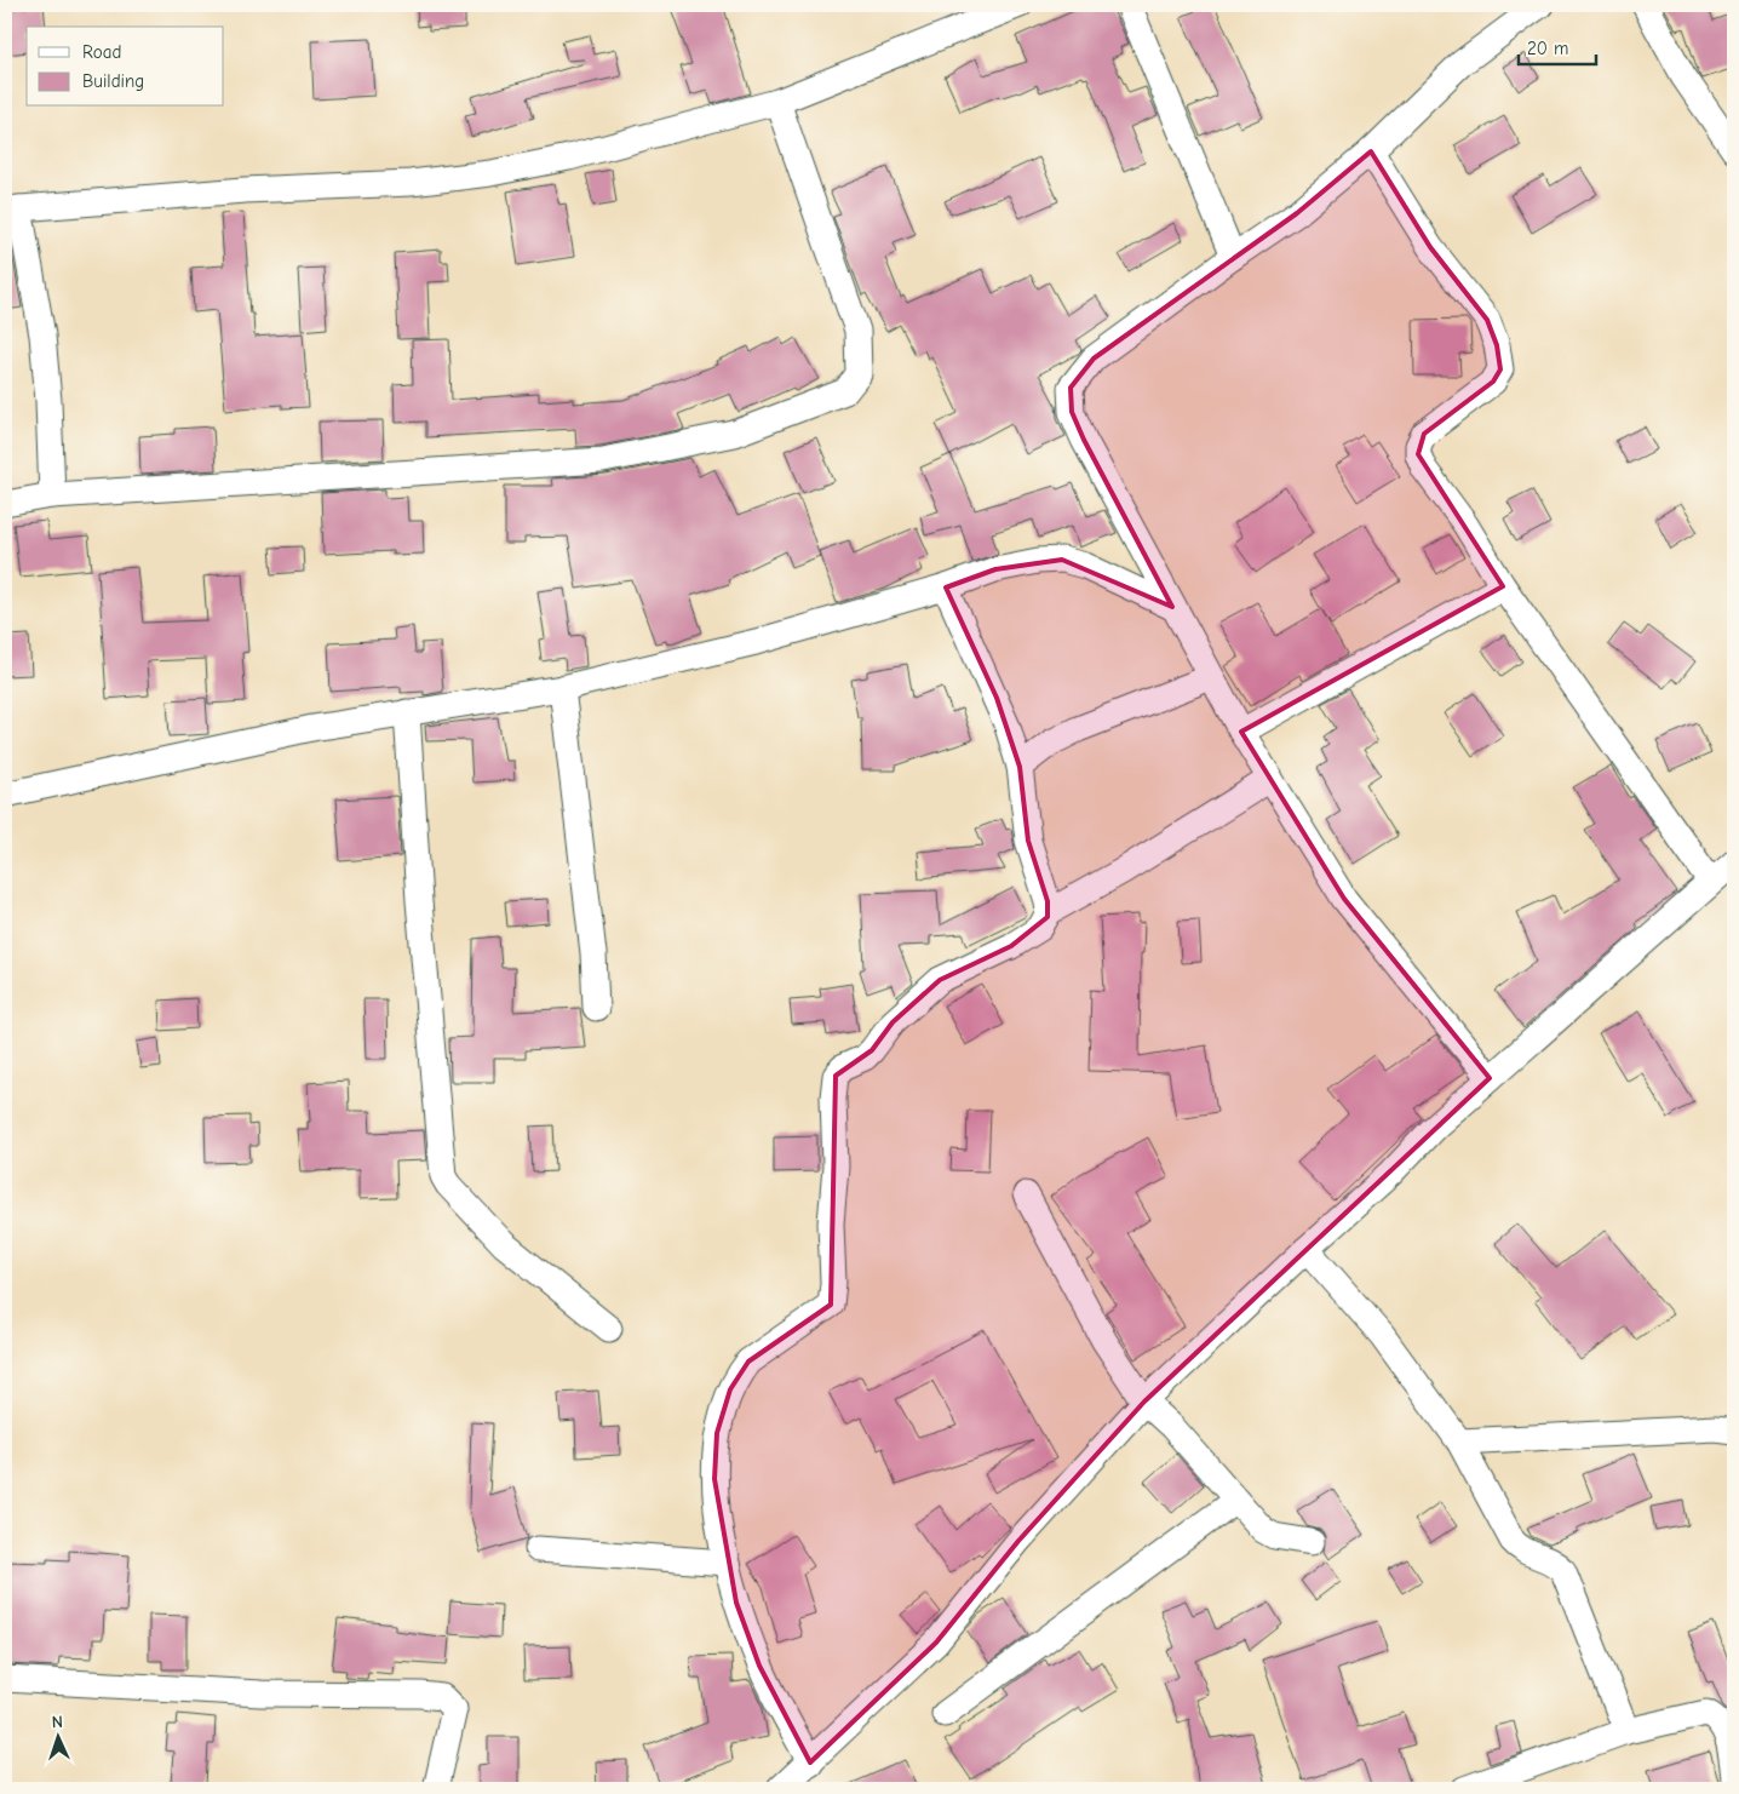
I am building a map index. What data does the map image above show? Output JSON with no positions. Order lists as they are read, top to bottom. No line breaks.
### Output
{"legend":["Road","Building"],"scale_bar":"20 m","north":"top"}
